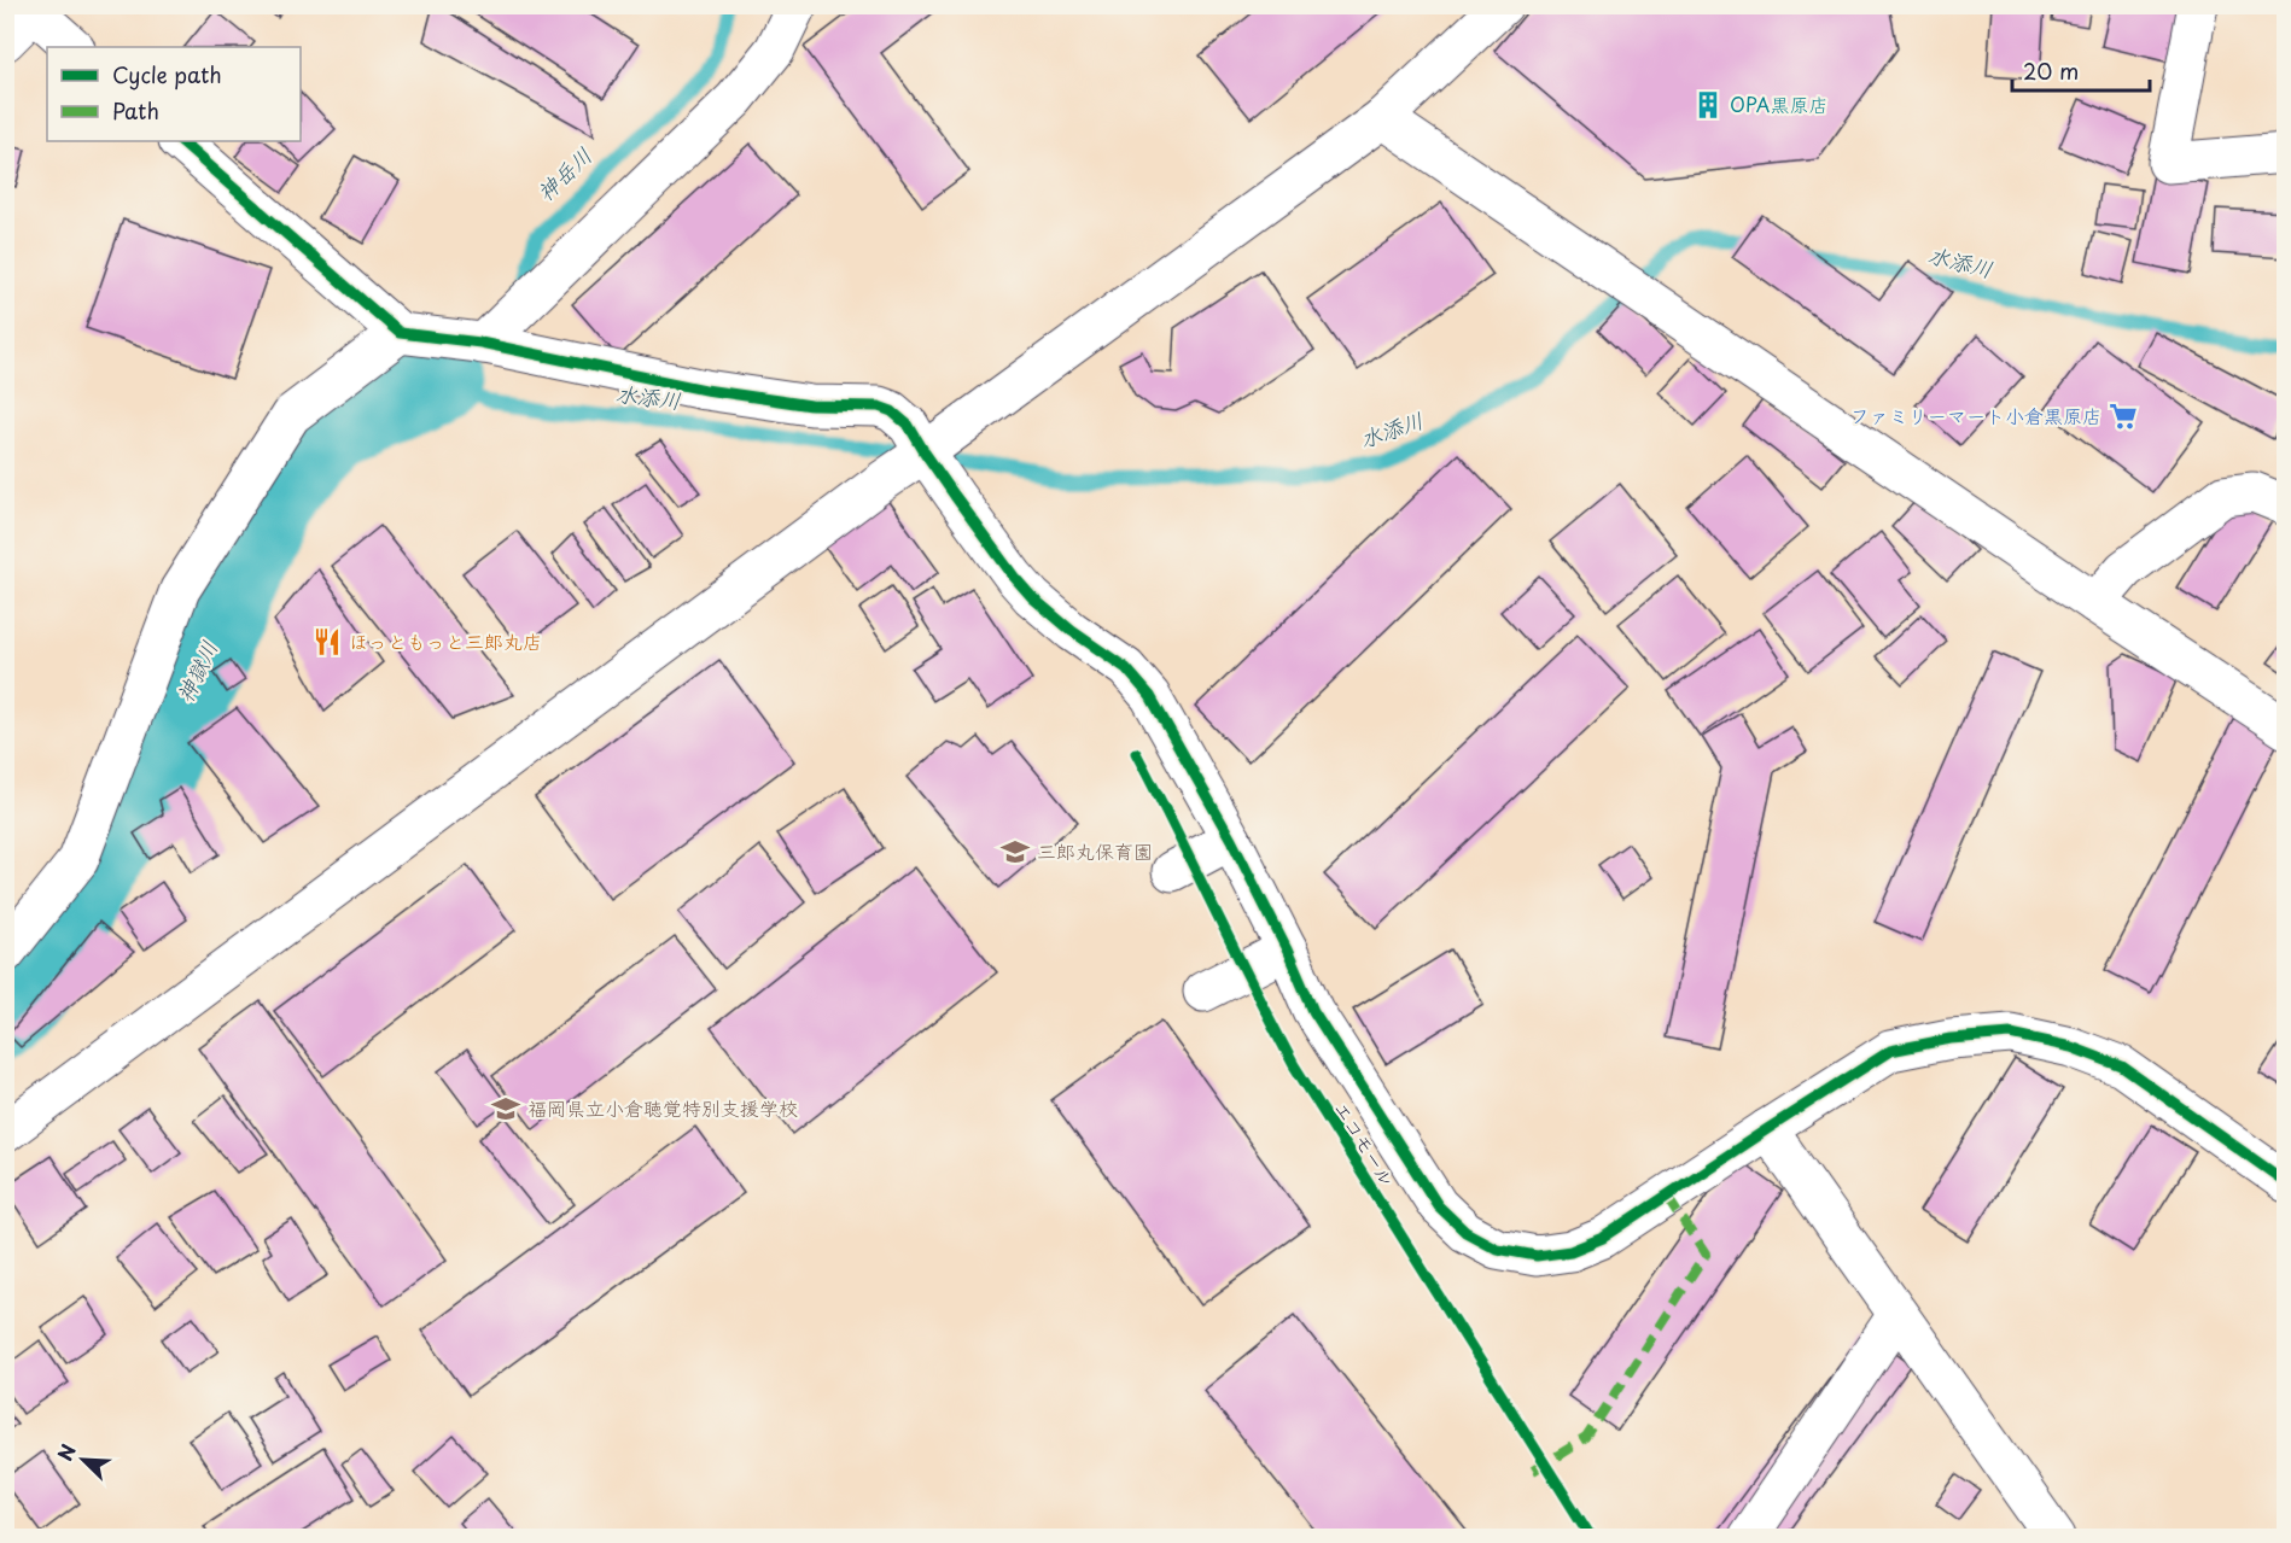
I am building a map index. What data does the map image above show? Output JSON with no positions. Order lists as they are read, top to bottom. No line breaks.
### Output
{"streets":{"cycle path":["エコモール"]},"water":["神岳川","水添川","神獄川"],"places":{"building":["OPA黒原店"],"supermarket":["ファミリーマート小倉黒原店"],"restaurant":["ほっともっと三郎丸店"],"school or university":["三郎丸保育園","福岡県立小倉聴覚特別支援学校"]},"legend":["Cycle path","Path"],"scale_bar":"20 m","north":"top left"}
